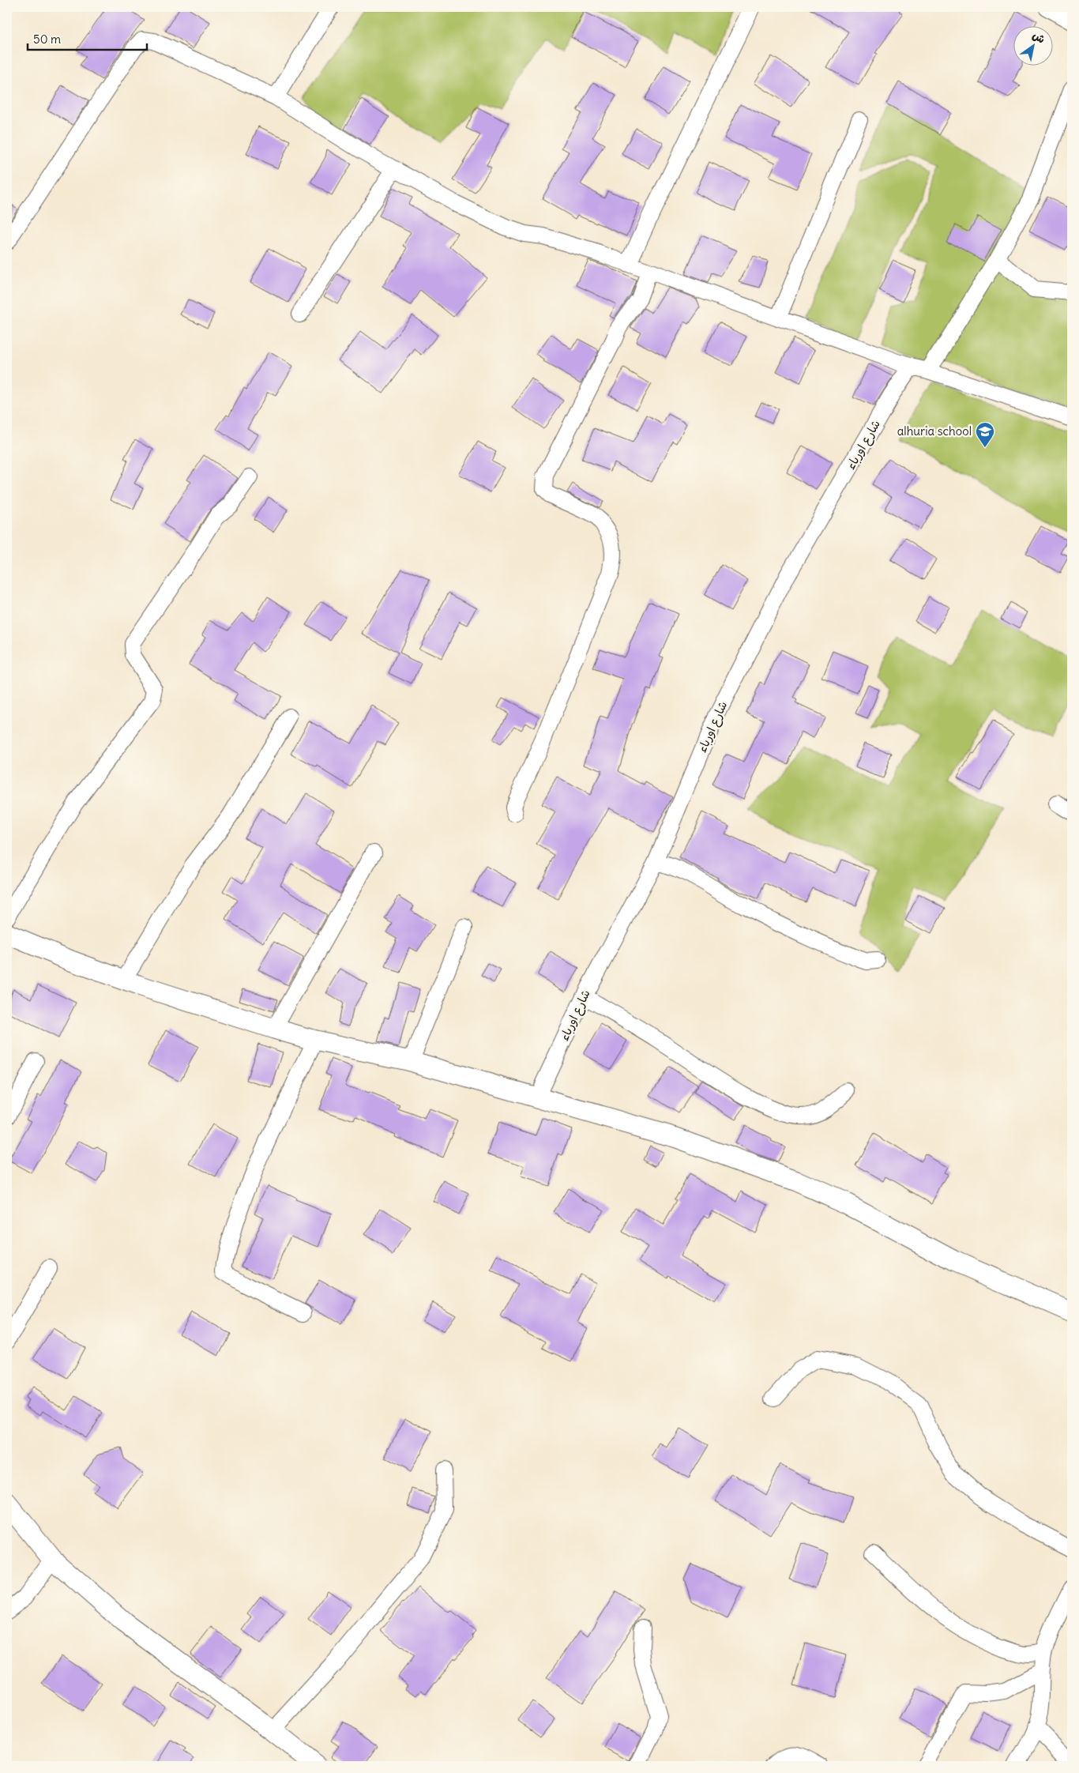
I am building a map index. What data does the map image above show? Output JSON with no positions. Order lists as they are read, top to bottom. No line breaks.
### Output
{"streets":{"street":["شارع اورباء"]},"places":{"school or university":["alhuria school"]},"scale_bar":"50 m","north":"top right"}
